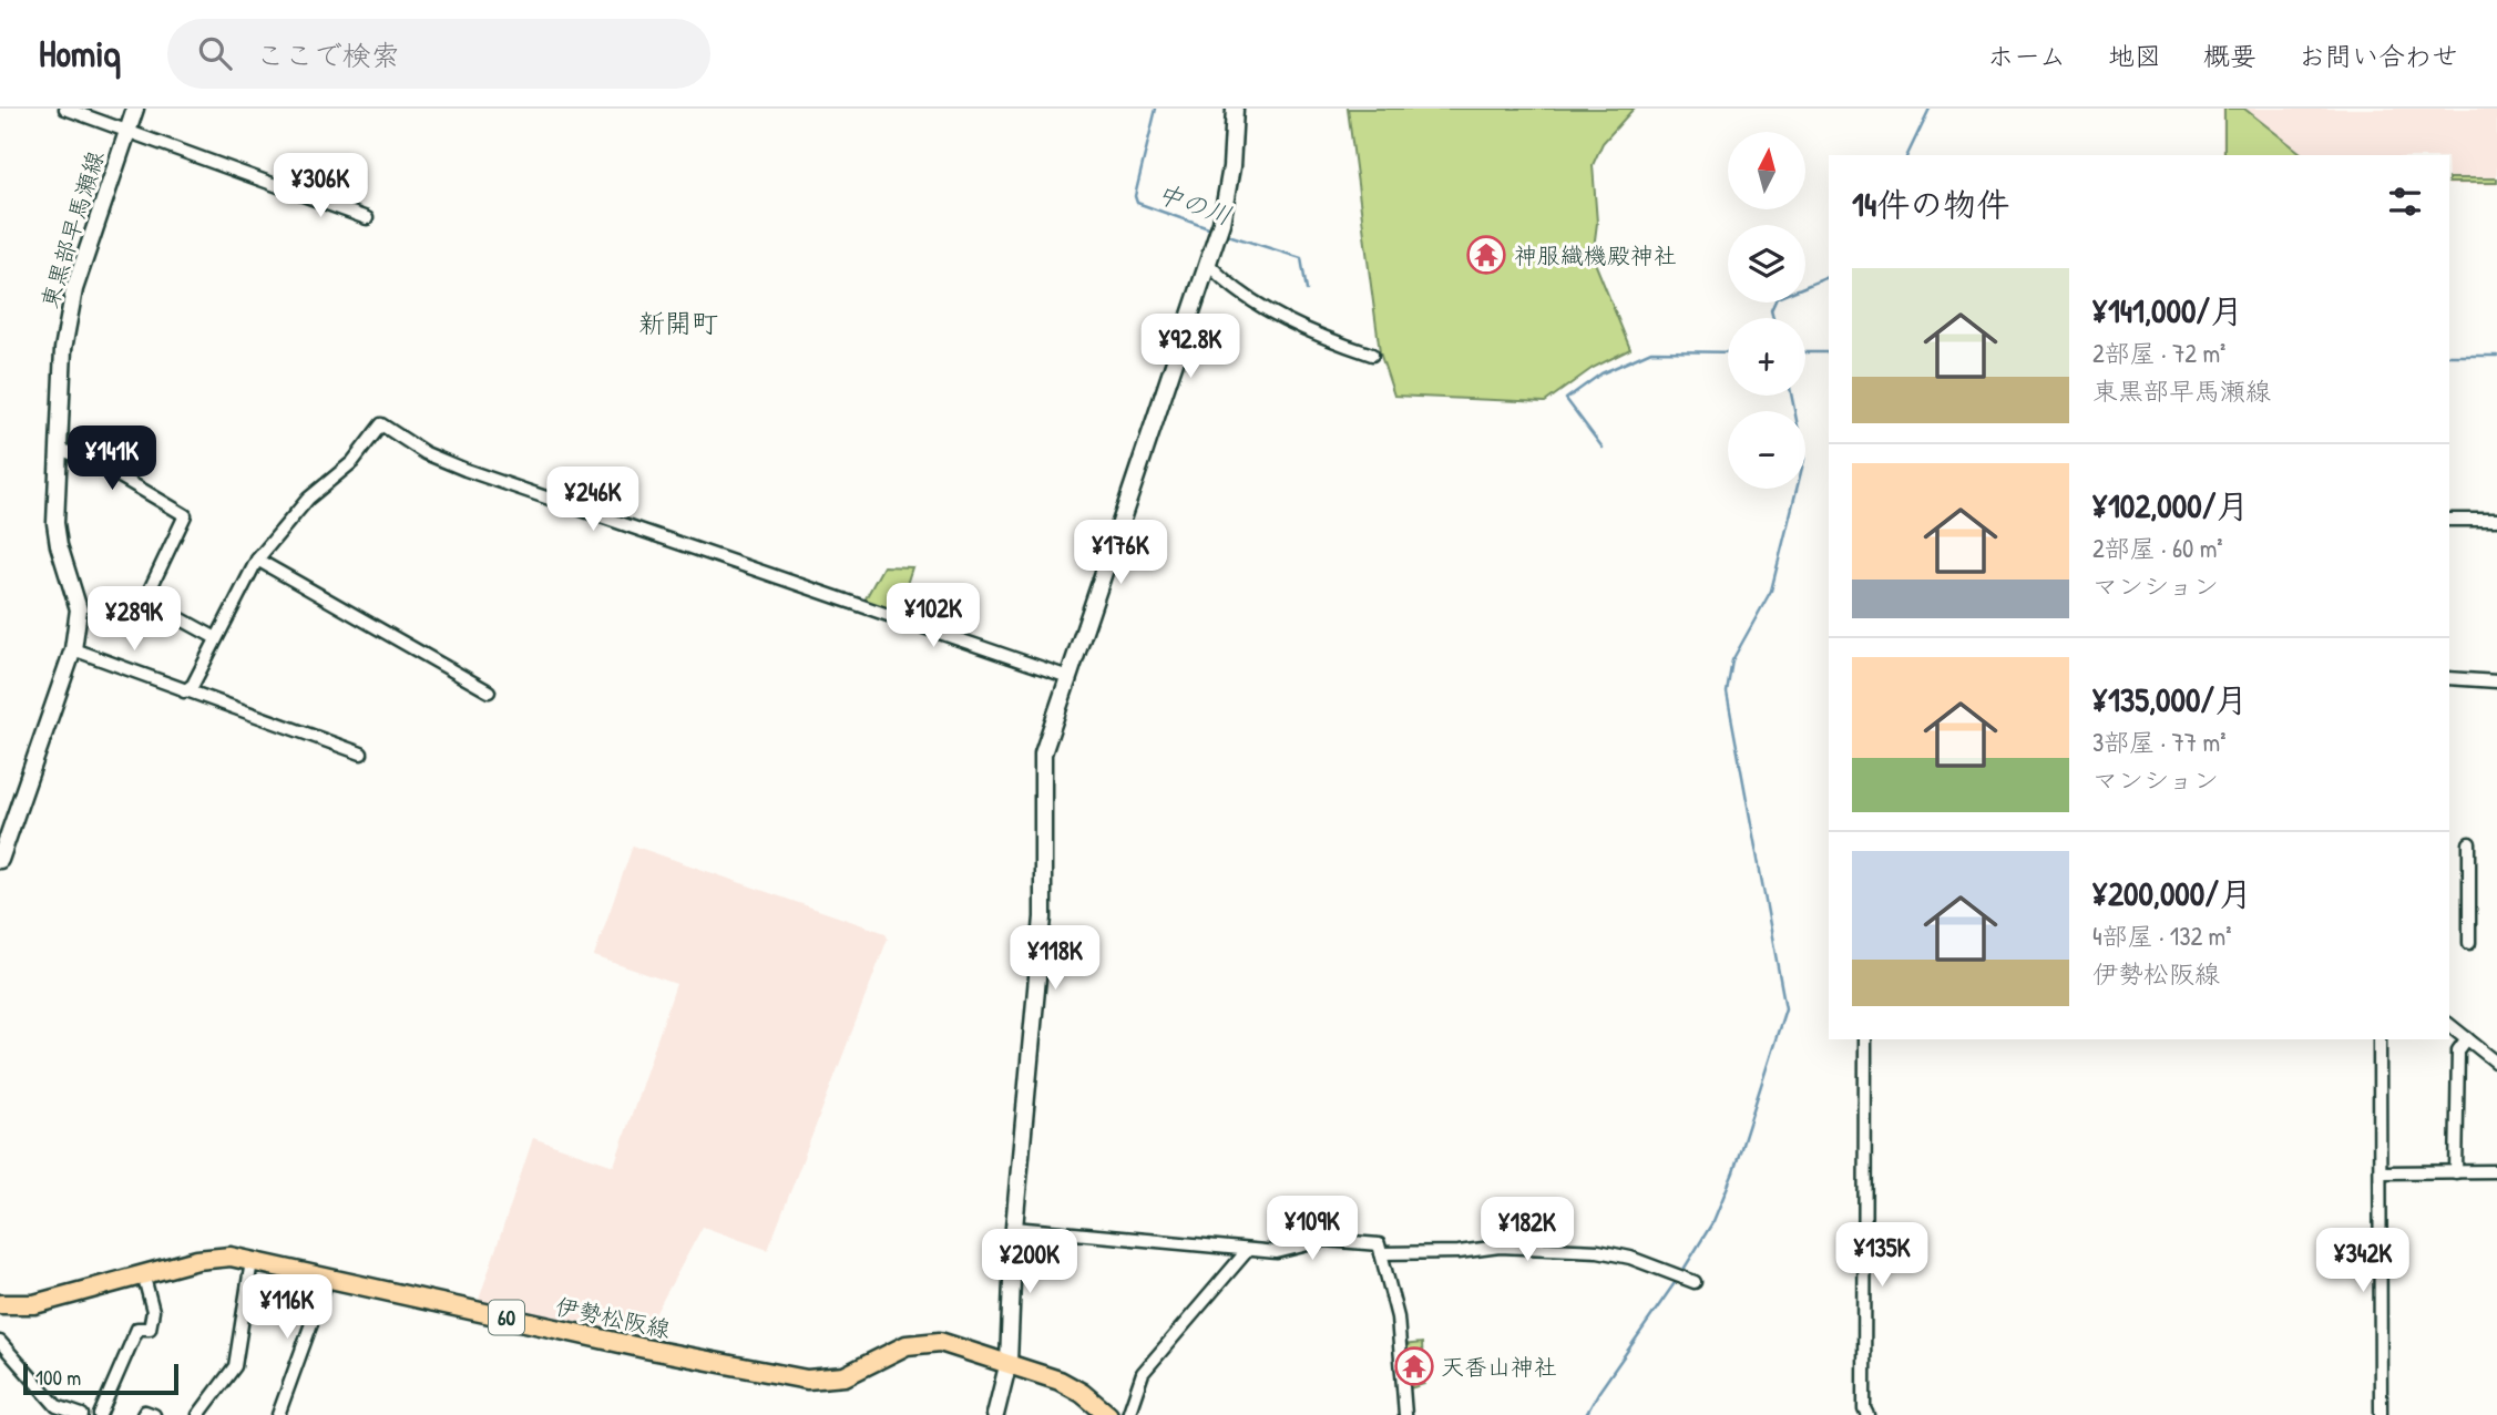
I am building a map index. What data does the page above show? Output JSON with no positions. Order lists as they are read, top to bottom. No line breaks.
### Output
{"streets":{"main road":["60","伊勢松阪線"],"street":["東黒部早馬瀬線"]},"districts":["新開町"],"water":["中の川"],"places":{"temple":["神服織機殿神社","天香山神社"]},"scale_bar":"100 m","north":"top","page":{"header":"Homiq","search":"ここで検索","nav":["ホーム","地図","概要","お問い合わせ"],"map_buttons":["+","−"],"price":["¥306K","¥92.8K","¥141K","¥246K","¥176K","¥102K","¥289K","¥118K","¥109K","¥182K","¥135K","¥342K","¥200K","¥116K"],"heading":"14件の物件","list":[{"name":"¥141,000/月","note":"2部屋 · 72 m² · 東黒部早馬瀬線"},{"name":"¥102,000/月","note":"2部屋 · 60 m² · マンション"},{"name":"¥135,000/月","note":"3部屋 · 77 m² · マンション"},{"name":"¥200,000/月","note":"4部屋 · 132 m² · 伊勢松阪線"}],"scale":"100 m"}}
